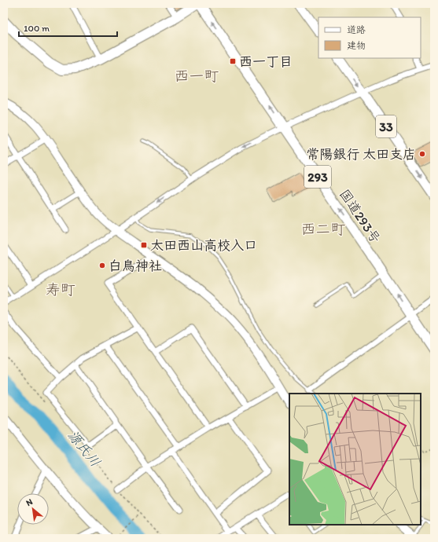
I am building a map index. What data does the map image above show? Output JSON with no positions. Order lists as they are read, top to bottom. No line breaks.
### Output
{"streets":{"highway":["293","国道293号"],"main road":["33"]},"one_way":["国道293号"],"districts":["西一町","西二町","寿町"],"water":["源氏川"],"places":{"transit":["西一丁目","太田西山高校入口"],"other":["常陽銀行 太田支店","白鳥神社"]},"legend":["道路","建物"],"scale_bar":"100 m","north":"top left"}
